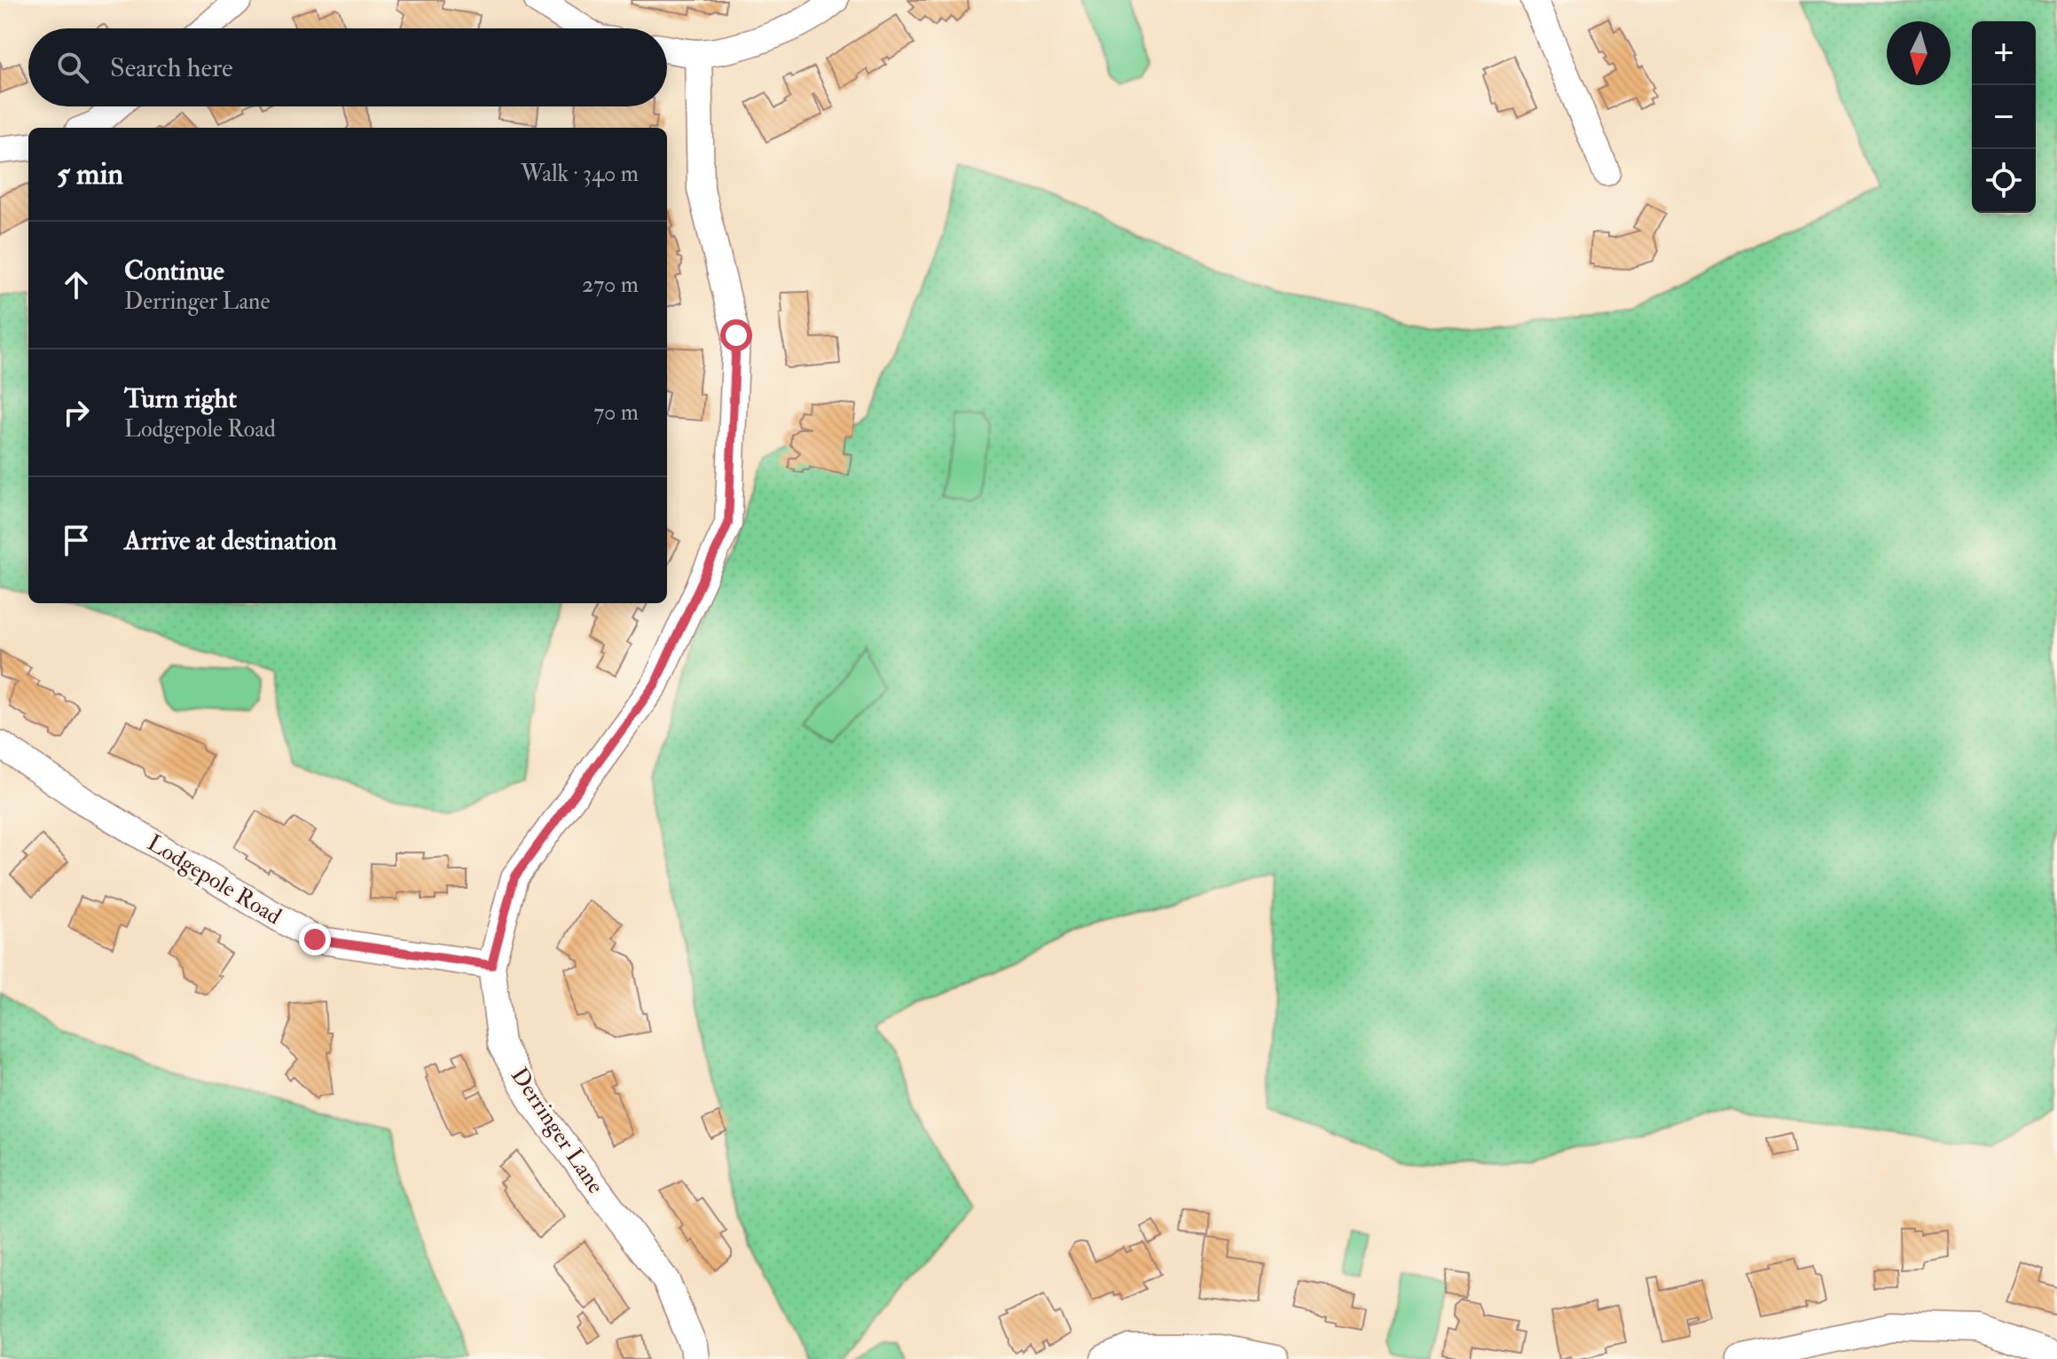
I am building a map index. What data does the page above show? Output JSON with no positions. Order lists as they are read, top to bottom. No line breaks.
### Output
{"streets":{"street":["Lodgepole Road","Derringer Lane"]},"crossings":[["Lodgepole Road","Derringer Lane"]],"north":"bottom","page":{"map_buttons":["+","−"],"search":"Search here","heading":["5 min","Walk · 340 m"],"list":[["Continue","Derringer Lane","270 m"],["Turn right","Lodgepole Road","70 m"],"Arrive at destination"]}}
